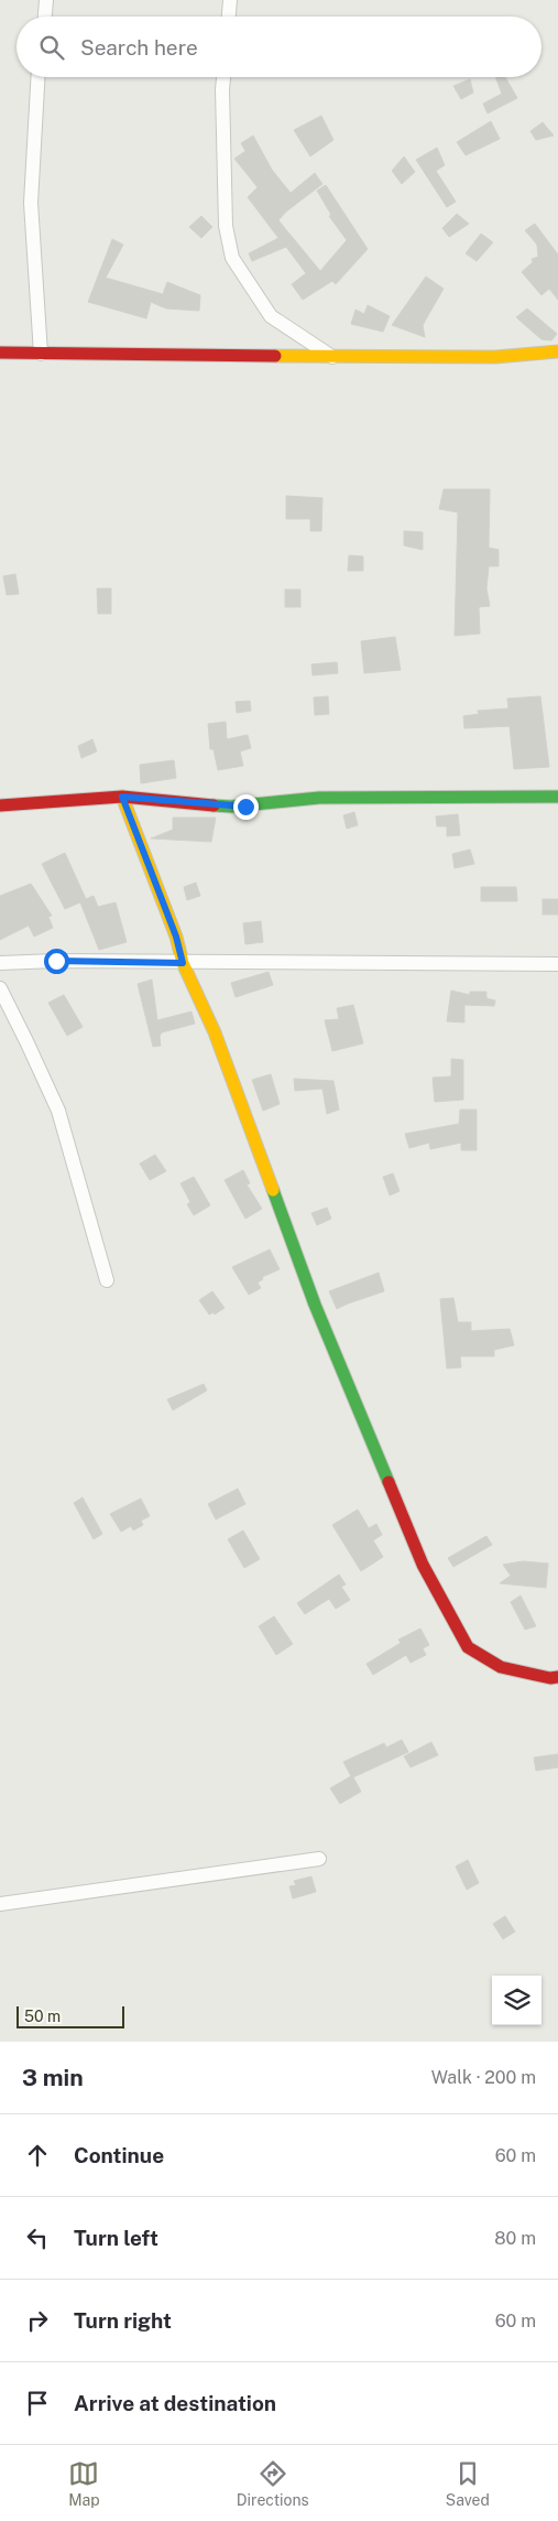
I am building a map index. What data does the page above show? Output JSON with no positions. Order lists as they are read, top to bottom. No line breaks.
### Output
{"scale_bar":"50 m","page":{"search":"Search here","scale":"50 m","heading":["3 min","Walk · 200 m"],"list":[["Continue","60 m"],["Turn left","80 m"],["Turn right","60 m"],"Arrive at destination"],"nav":["Map","Directions","Saved"]}}
